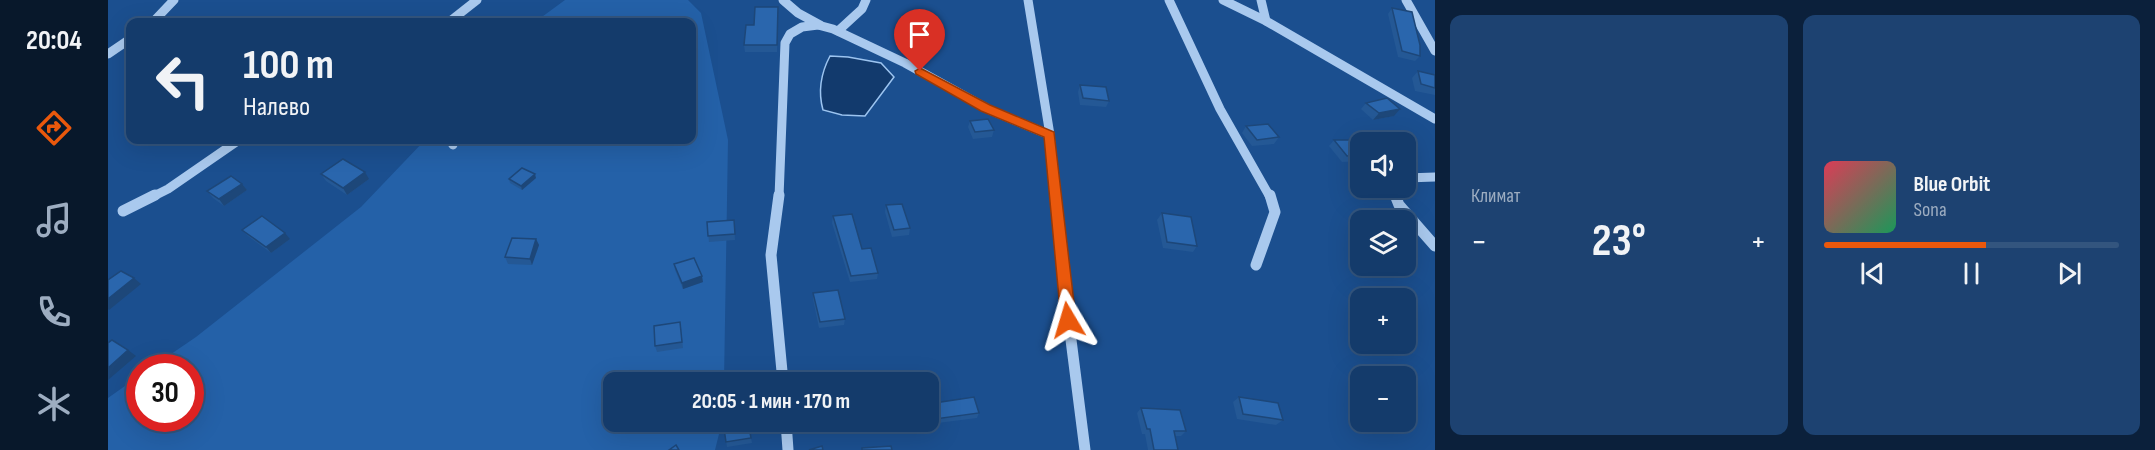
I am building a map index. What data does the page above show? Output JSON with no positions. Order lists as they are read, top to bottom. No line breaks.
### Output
{"page":{"tabs":"20:04","tile":"Климат","turn":["100 m","Налево"],"map_buttons":["+","−"],"song":["Blue Orbit","Sona"],"heat":["−","23°","+"],"limit":"30","trip":"20:05 · 1 мин · 170 m"}}
